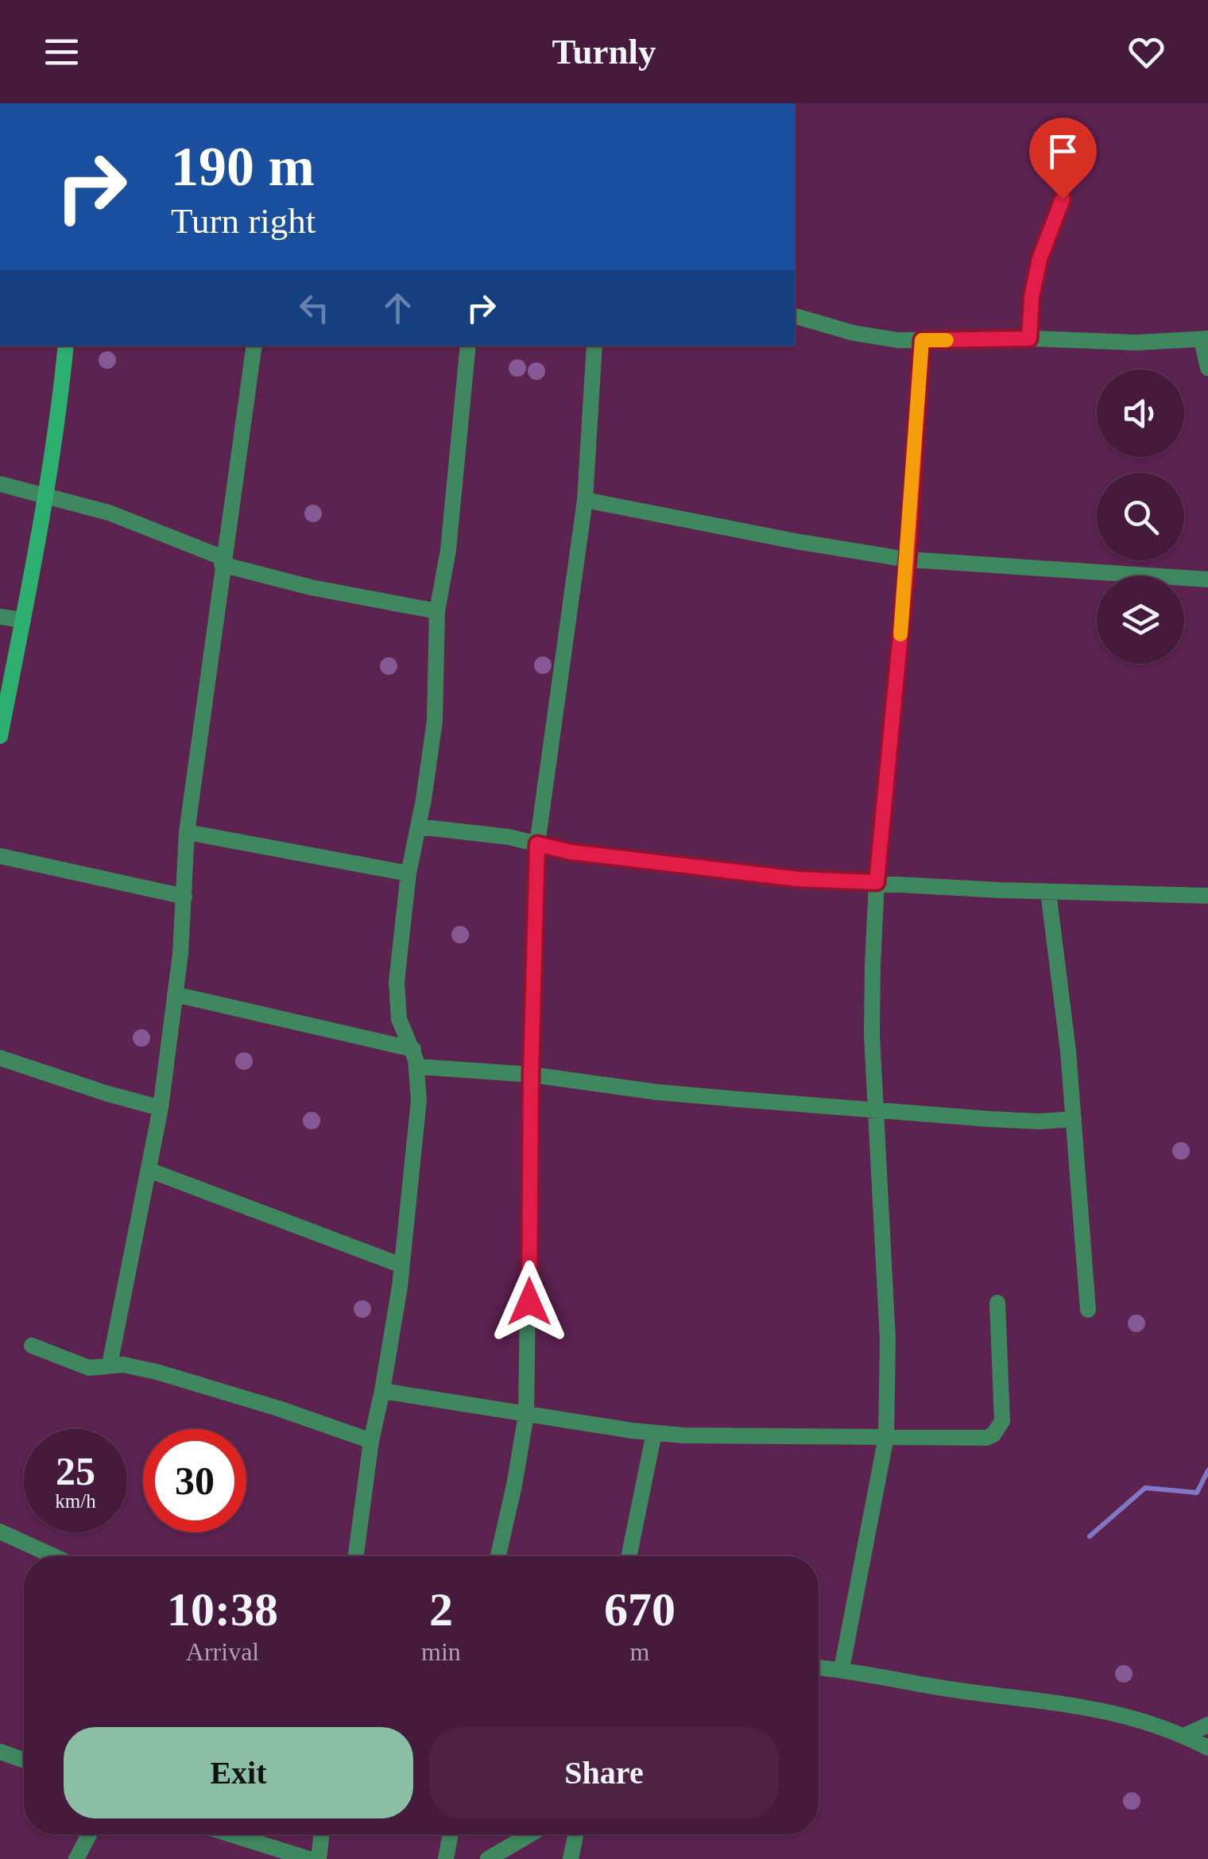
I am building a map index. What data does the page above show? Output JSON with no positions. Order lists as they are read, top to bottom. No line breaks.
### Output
{"page":{"header":"Turnly","turn":["190 m","Turn right"],"speed":"25 km/h","limit":"30","eta":["10:38","Arrival","2","min","670","m"],"buttons":["Exit","Share"]}}
